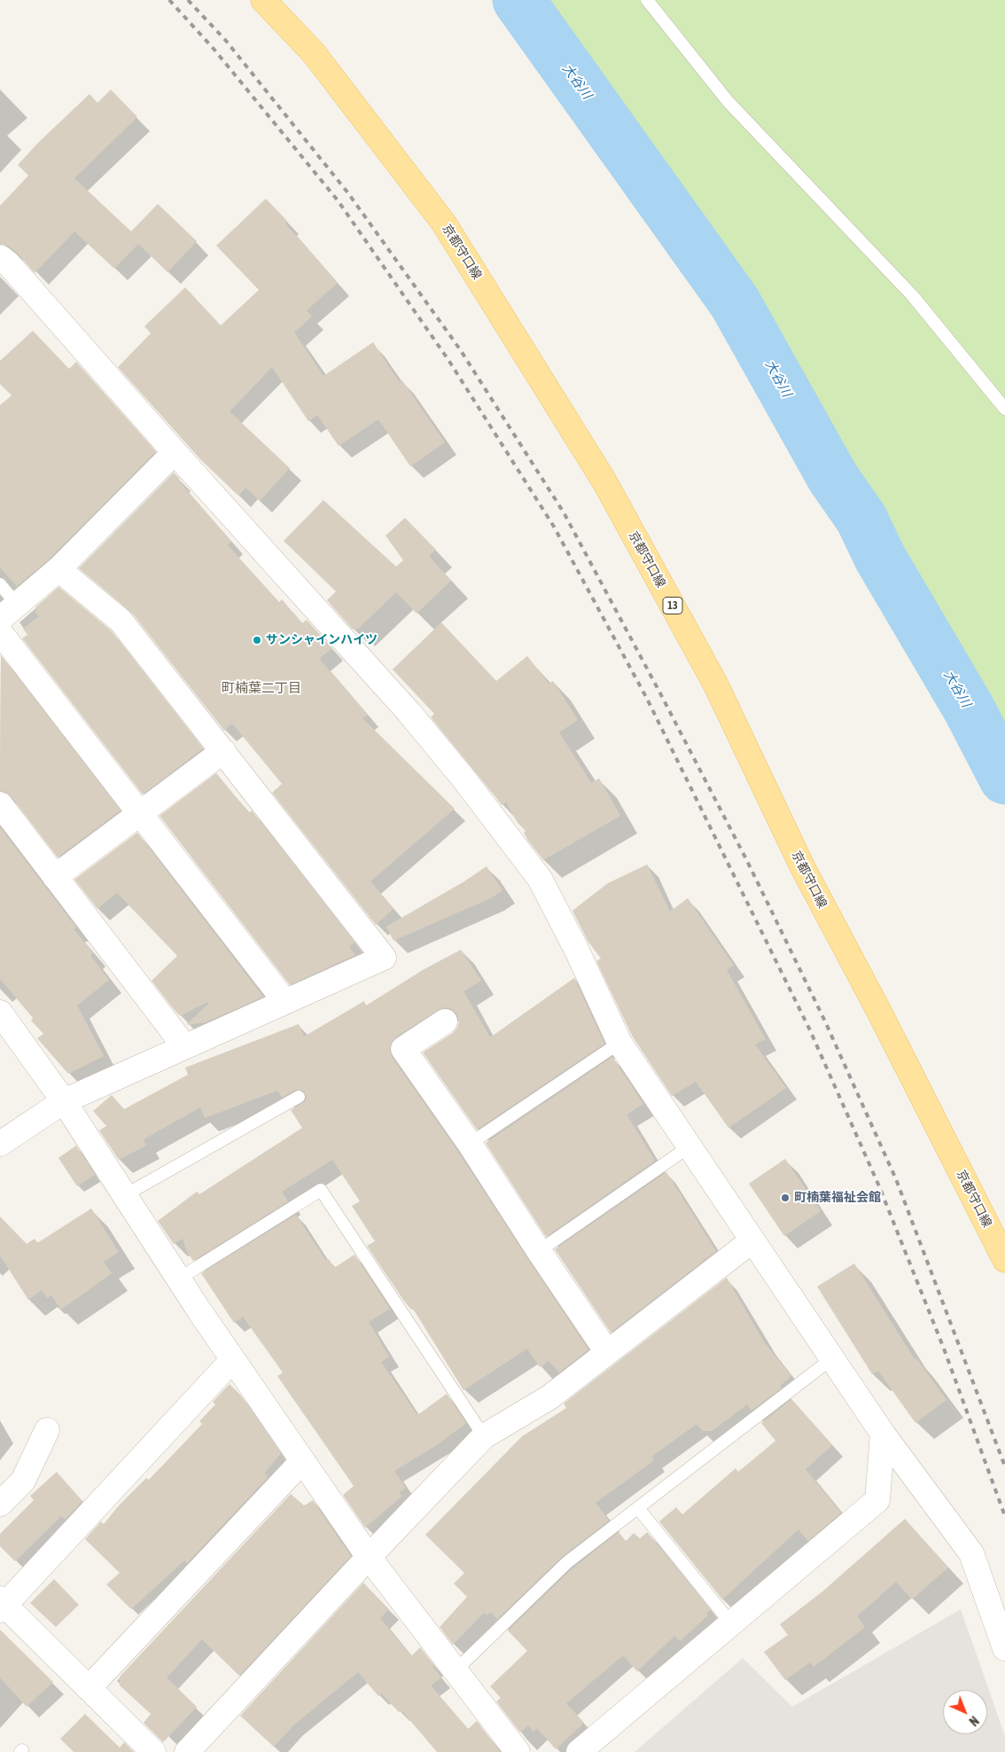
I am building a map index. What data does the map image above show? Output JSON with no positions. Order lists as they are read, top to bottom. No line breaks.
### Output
{"streets":{"main road":["京都守口線","13"]},"districts":["町楠葉二丁目"],"water":["大谷川"],"places":["サンシャインハイツ","町楠葉福祉会館"],"north":"bottom right"}
